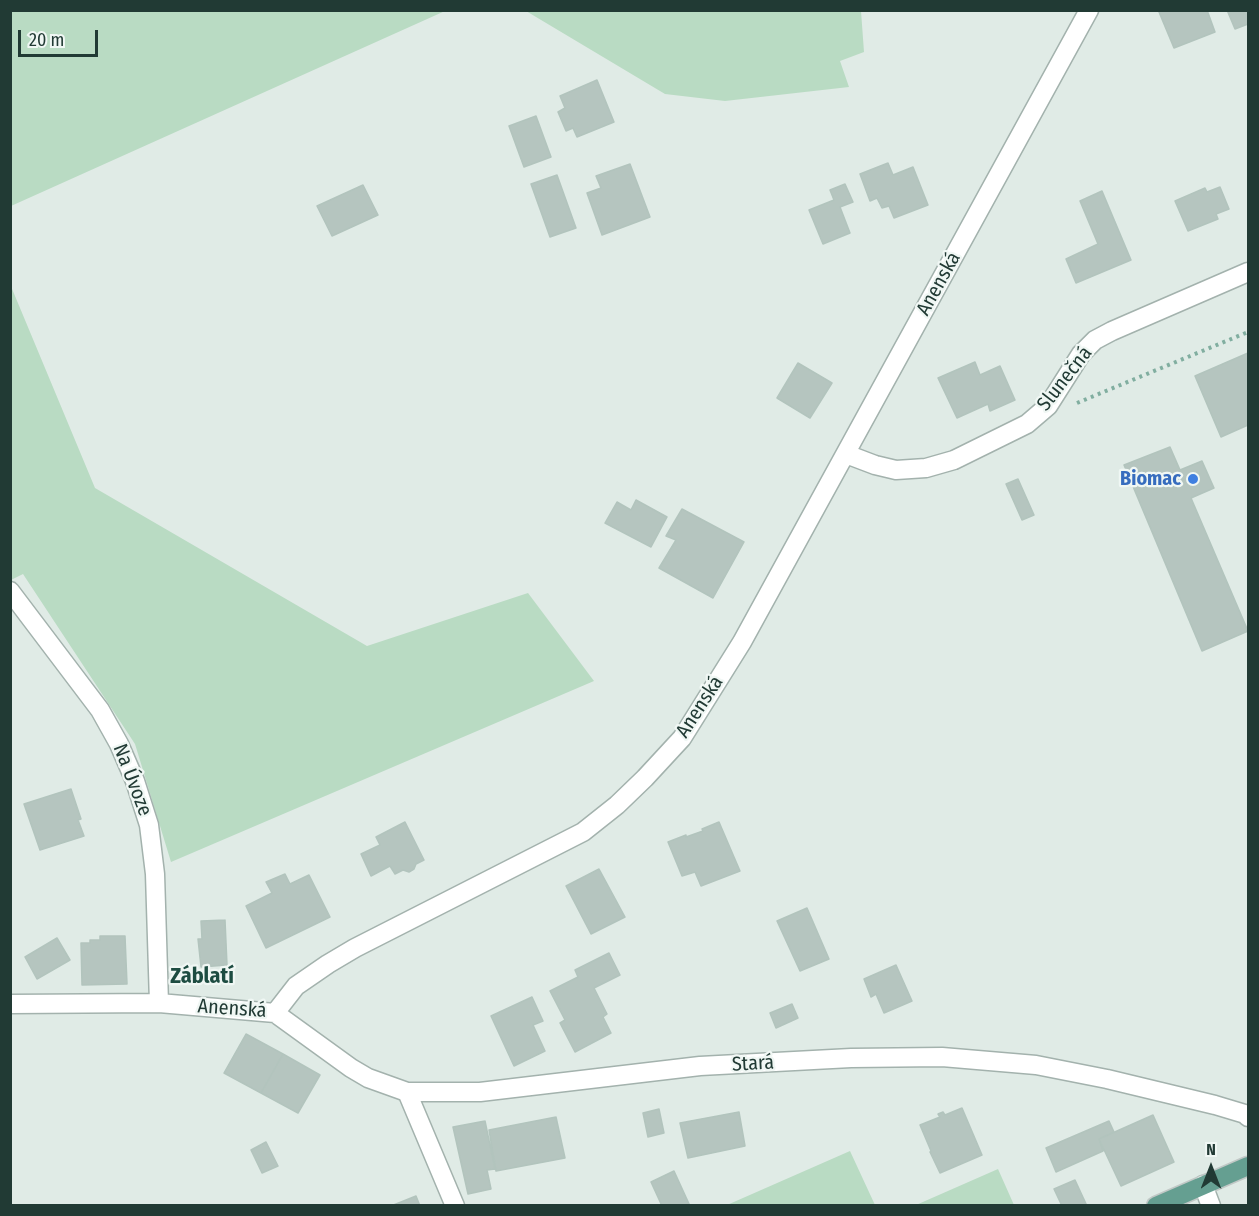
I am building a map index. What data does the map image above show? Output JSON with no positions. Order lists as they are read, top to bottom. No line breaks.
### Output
{"streets":{"street":["Anenská","Slunečná","Na Úvoze","Stará"]},"crossings":[["Anenská","Slunečná"],["Anenská","Na Úvoze"],["Anenská","Stará"]],"districts":["Záblatí"],"places":["Biomac"],"scale_bar":"20 m","north":"top"}
